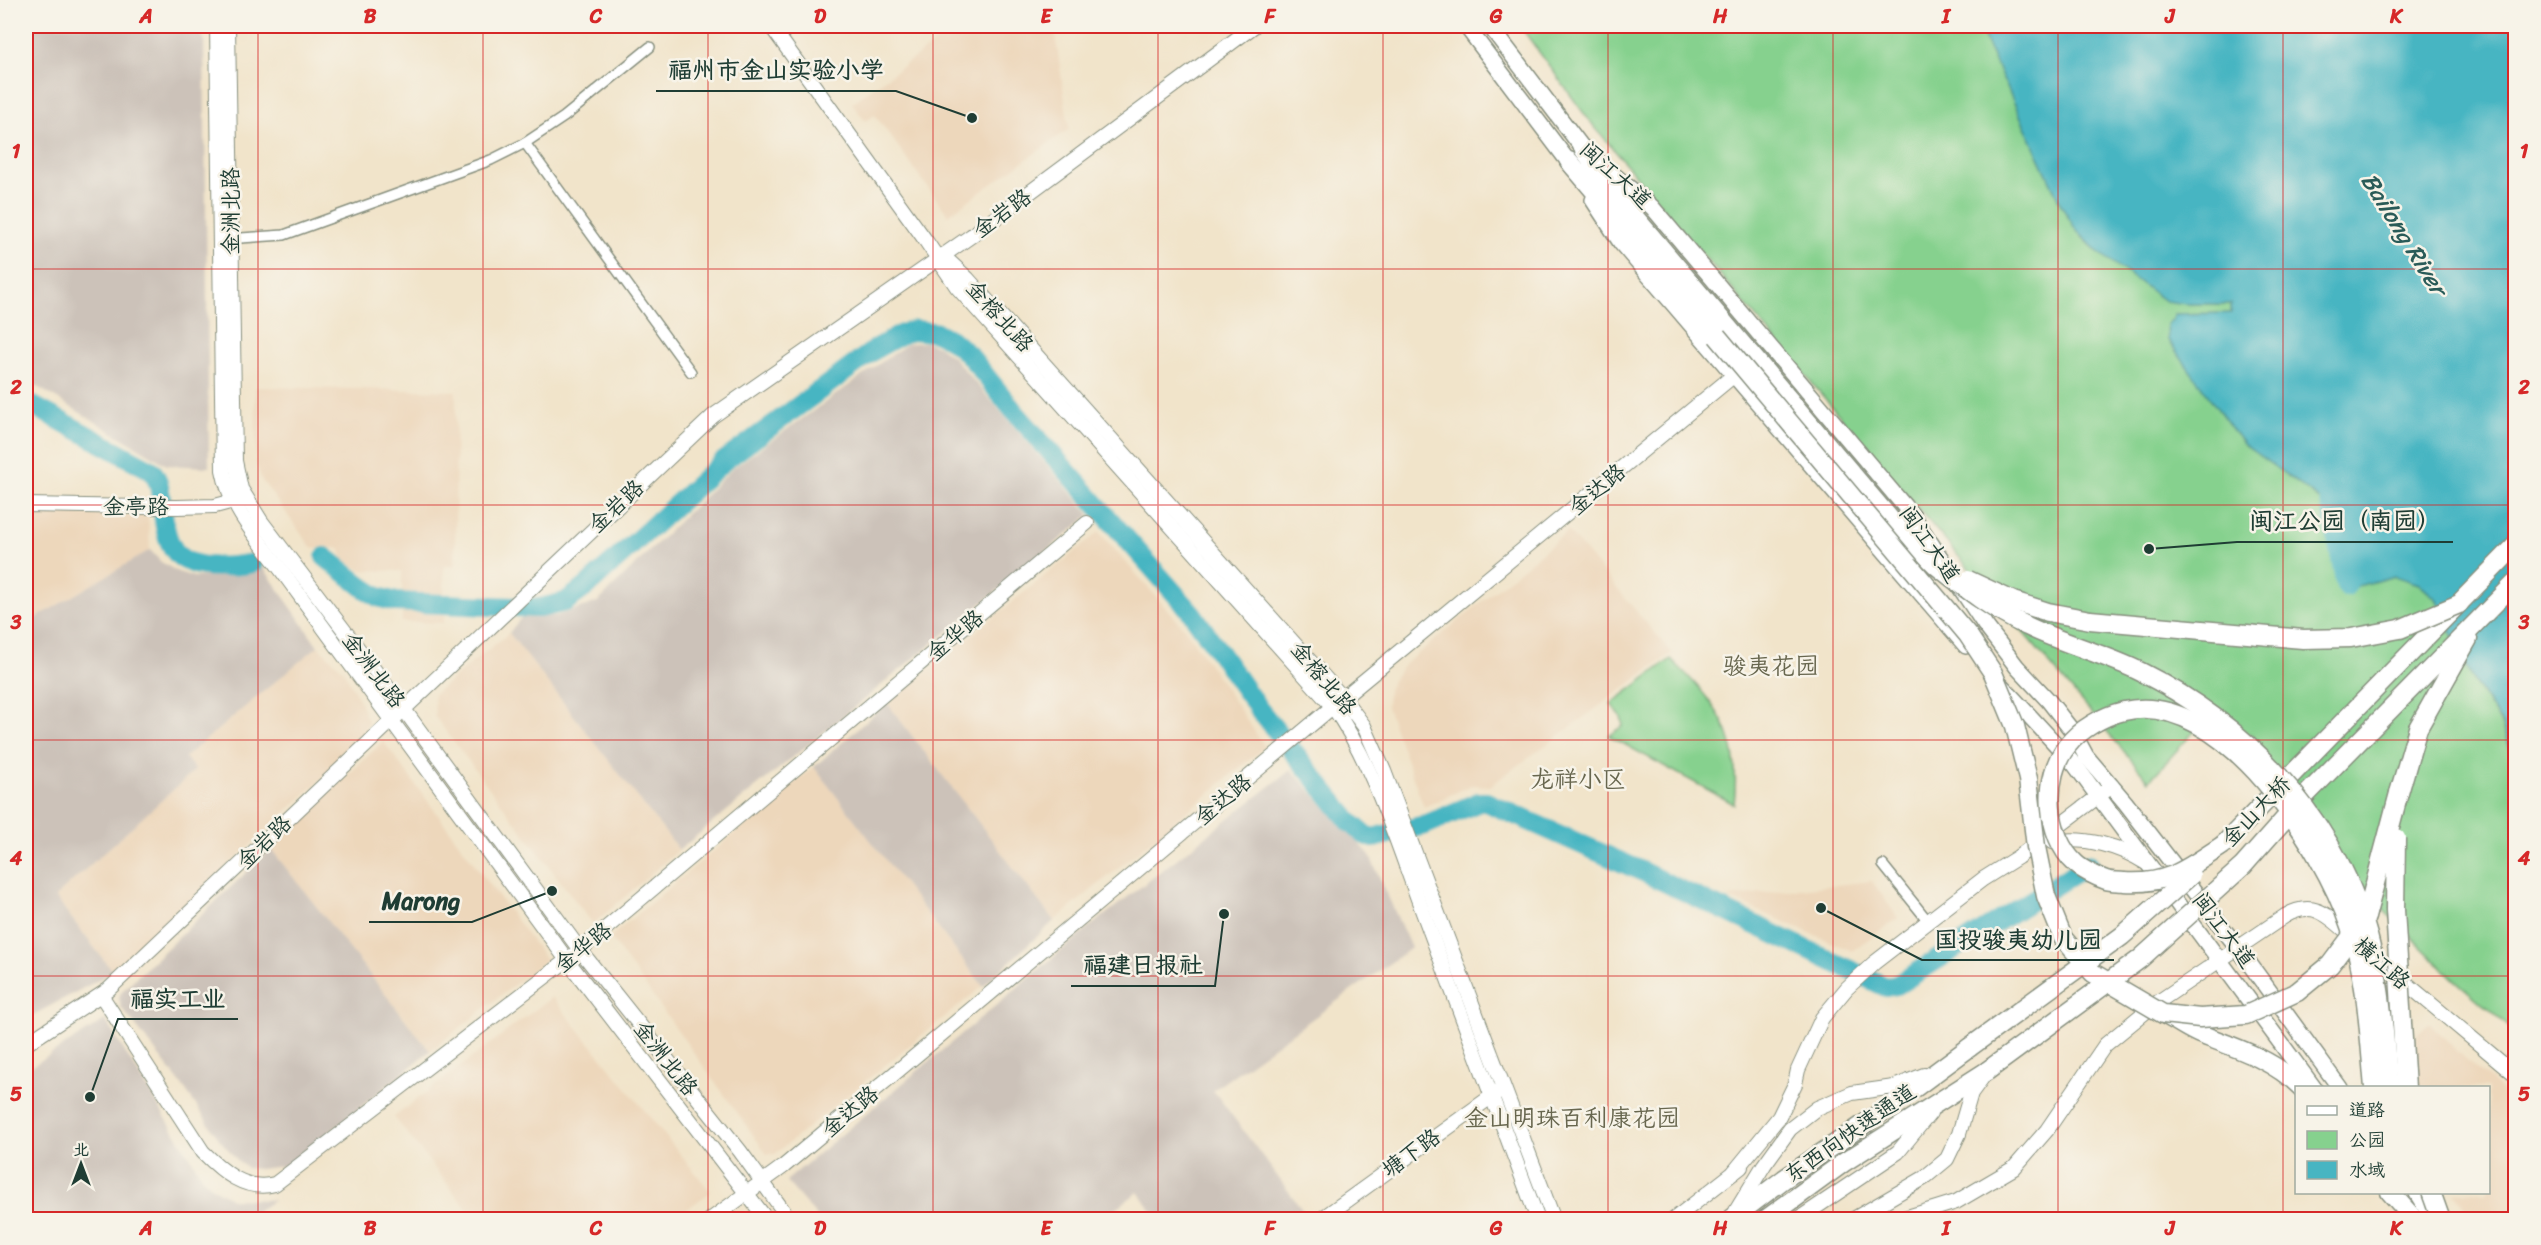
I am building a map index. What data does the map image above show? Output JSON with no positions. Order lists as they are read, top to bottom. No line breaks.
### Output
{"streets":{"highway":["金山大桥","东西向快速通道"],"main road":["闽江大道","金洲北路","金岩路","金榕北路","金达路","金亭路","金华路","横江路","塘下路"]},"crossings":[["闽江大道","金达路"],["闽江大道","横江路"],["金洲北路","金岩路"],["金洲北路","金达路"],["金洲北路","金亭路"],["金洲北路","金华路"],["金岩路","金榕北路"],["金岩路","金华路"],["金榕北路","金达路"],["金榕北路","塘下路"],["金山大桥","东西向快速通道"]],"districts":["骏夷花园","龙祥小区","金山明珠百利康花园"],"water":["Bailong River"],"places":["福州市金山实验小学","闽江公园（南园）","Marong","国投骏夷幼儿园","福建日报社","福实工业"],"legend":["道路","公园","水域"],"north":"top","grid":{"columns":["A","B","C","D","E","F","G","H","I","J","K"],"rows":["1","2","3","4","5"]}}
